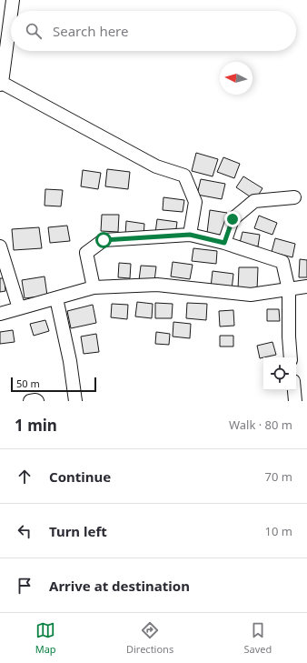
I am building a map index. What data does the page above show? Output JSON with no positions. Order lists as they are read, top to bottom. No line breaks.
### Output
{"scale_bar":"50 m","north":"left","page":{"search":"Search here","scale":"50 m","heading":["1 min","Walk · 80 m"],"list":[["Continue","70 m"],["Turn left","10 m"],"Arrive at destination"],"nav":["Map","Directions","Saved"]}}
